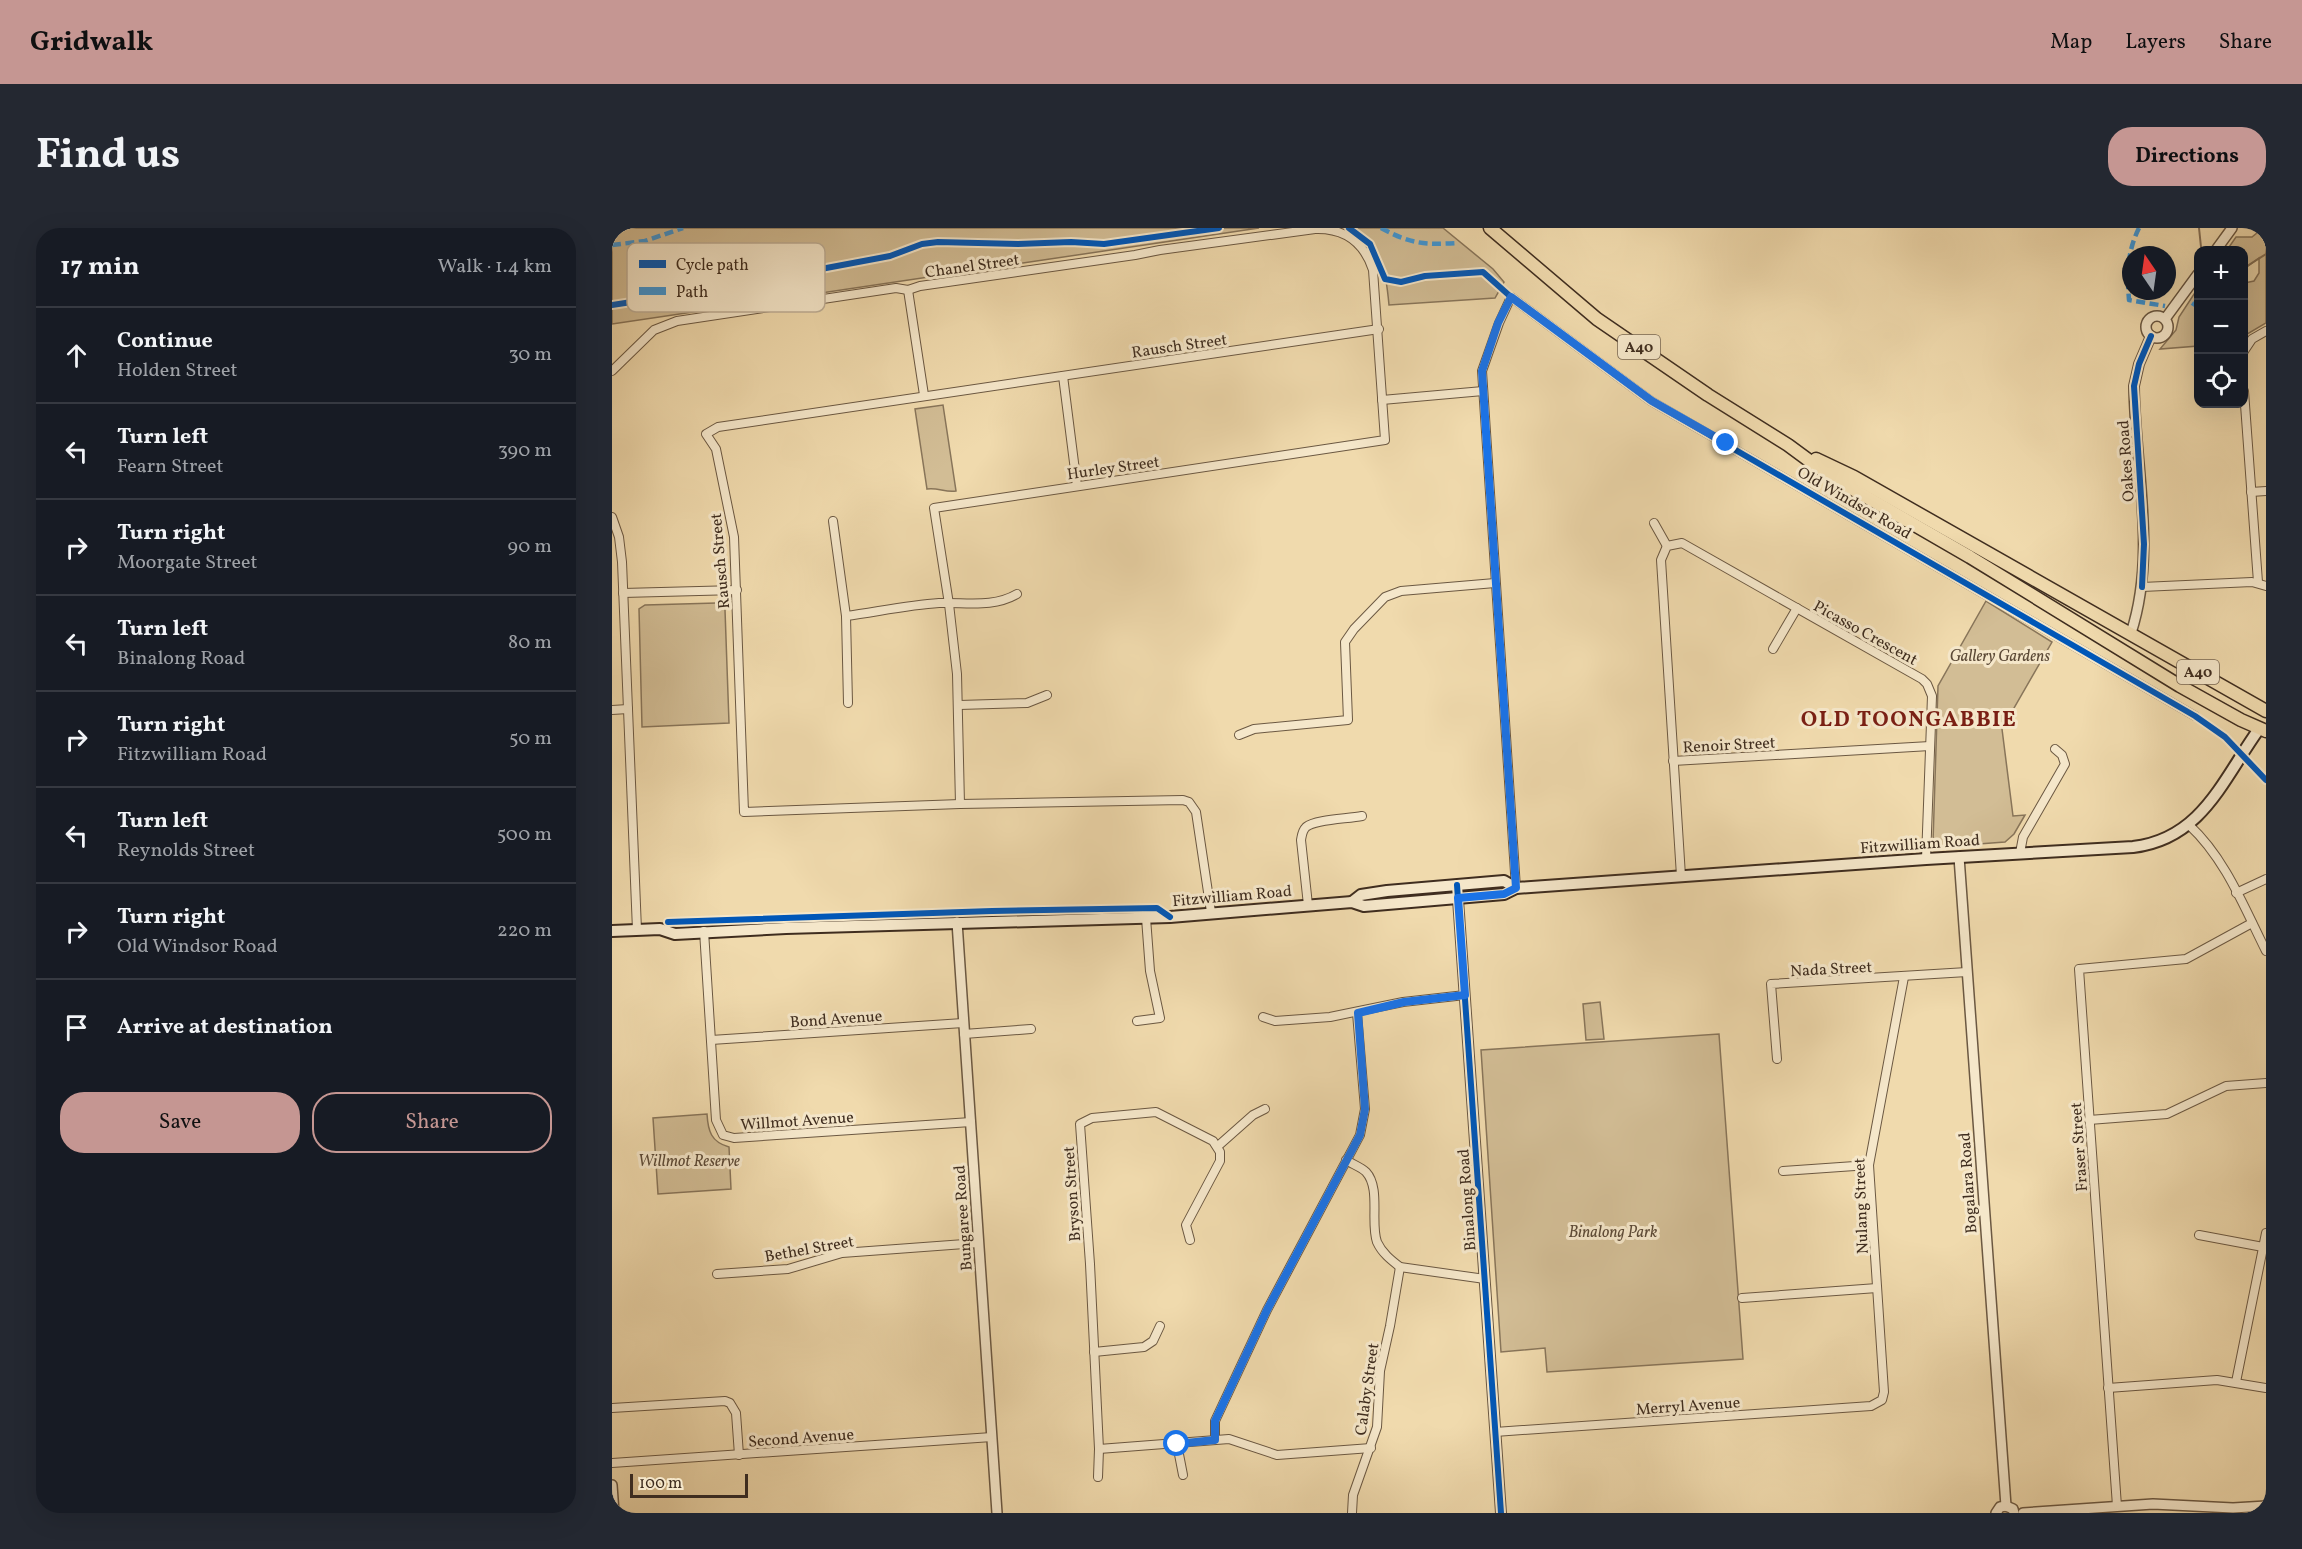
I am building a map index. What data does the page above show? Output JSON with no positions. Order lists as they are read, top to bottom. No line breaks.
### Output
{"streets":{"highway":["A40","Oakes Road","Old Windsor Road"],"main road":["Fitzwilliam Road"],"street":["Chanel Street","Rausch Street","Hurley Street","Picasso Crescent","Renoir Street","Nada Street","Bond Avenue","Willmot Avenue","Fraser Street","Bogalara Road","Bryson Street","Binalong Road","Nulang Street","Bungaree Road","Bethel Street","Calaby Street","Merryl Avenue","Second Avenue"]},"crossings":[["Chanel Street","Hurley Street"],["Rausch Street","Hurley Street"],["Rausch Street","Fitzwilliam Road"],["Oakes Road","Old Windsor Road"],["Old Windsor Road","Fitzwilliam Road"],["Picasso Crescent","Renoir Street"],["Picasso Crescent","Fitzwilliam Road"],["Fitzwilliam Road","Willmot Avenue"],["Fitzwilliam Road","Bogalara Road"],["Fitzwilliam Road","Binalong Road"],["Fitzwilliam Road","Bungaree Road"],["Nada Street","Bogalara Road"],["Nada Street","Nulang Street"],["Bond Avenue","Willmot Avenue"],["Bond Avenue","Bungaree Road"],["Willmot Avenue","Bungaree Road"],["Binalong Road","Merryl Avenue"],["Nulang Street","Merryl Avenue"],["Bungaree Road","Bethel Street"],["Bungaree Road","Second Avenue"]],"districts":["OLD TOONGABBIE"],"parks":["Gallery Gardens","Willmot Reserve","Binalong Park"],"legend":["Cycle path","Path"],"scale_bar":"100 m","north":"top","page":{"header":"Gridwalk","nav":["Map","Layers","Share"],"title":"Find us","buttons":["Directions",["Save","Share"]],"heading":["17 min","Walk · 1.4 km"],"map_buttons":["+","−"],"list":[["Continue","Holden Street","30 m"],["Turn left","Fearn Street","390 m"],["Turn right","Moorgate Street","90 m"],["Turn left","Binalong Road","80 m"],["Turn right","Fitzwilliam Road","50 m"],["Turn left","Reynolds Street","500 m"],["Turn right","Old Windsor Road","220 m"],"Arrive at destination"],"scale":"100 m"}}
